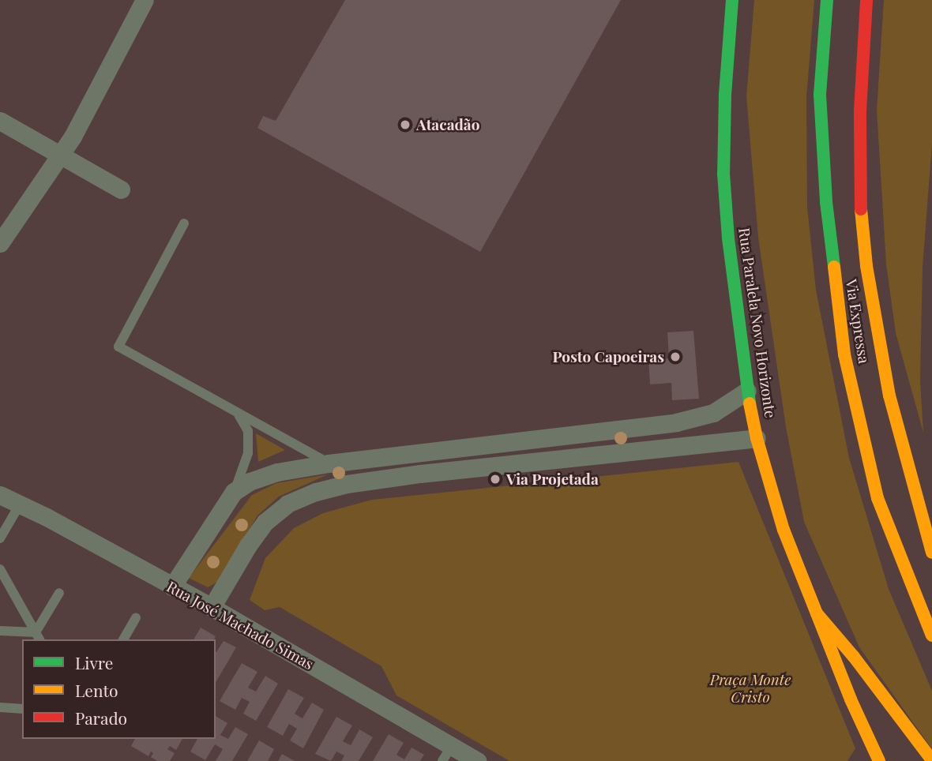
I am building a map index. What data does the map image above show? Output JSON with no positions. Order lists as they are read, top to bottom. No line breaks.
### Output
{"streets":{"main road":["Via Expressa","Rua Paralela Novo Horizonte"],"street":["Rua José Machado Simas"]},"parks":["Praça Monte Cristo"],"places":["Atacadão","Posto Capoeiras","Via Projetada"],"legend":["Livre","Lento","Parado"]}
